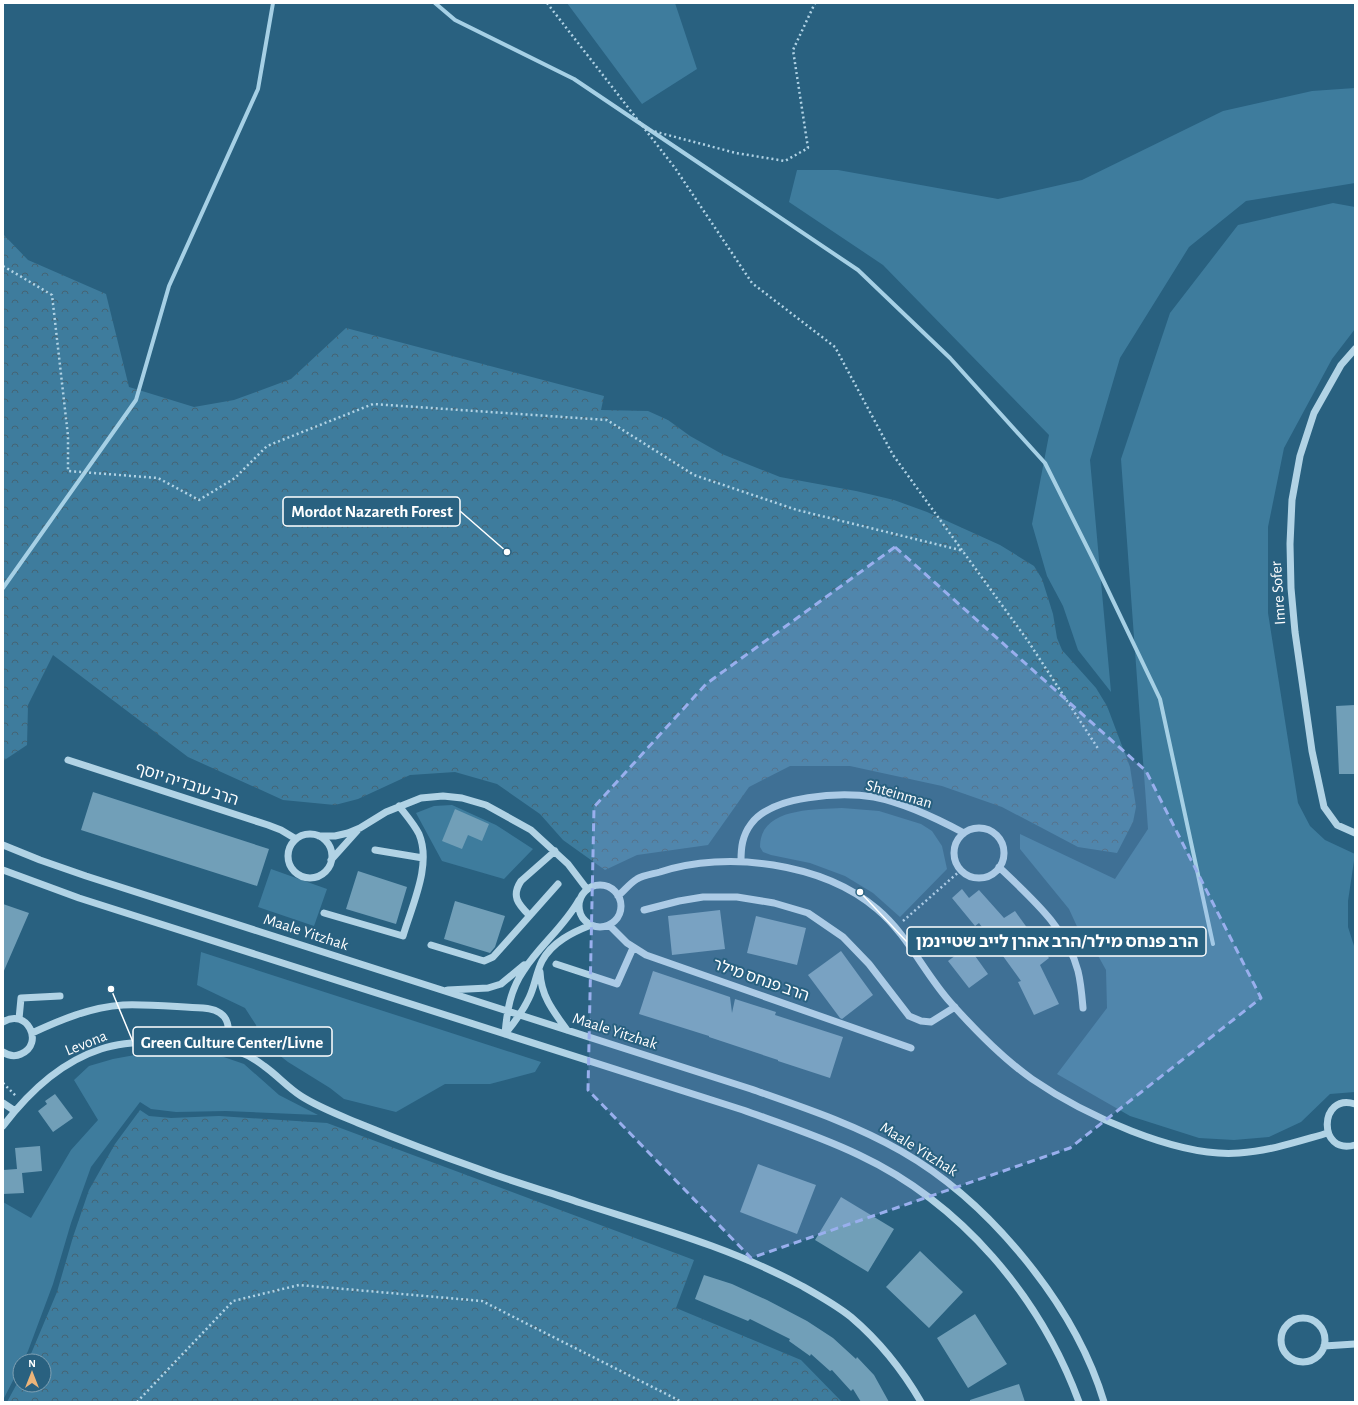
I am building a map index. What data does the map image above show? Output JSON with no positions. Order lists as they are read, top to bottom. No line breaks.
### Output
{"streets":{"street":["Imre Sofer","הרב עובדיה יוסף","Shteinman","Maale Yitzhak","הרב פנחס מילר","Levona"]},"places":["Mordot Nazareth Forest","הרב פנחס מילר/הרב אהרן לייב שטיינמן","Green Culture Center/Livne"],"north":"top"}
